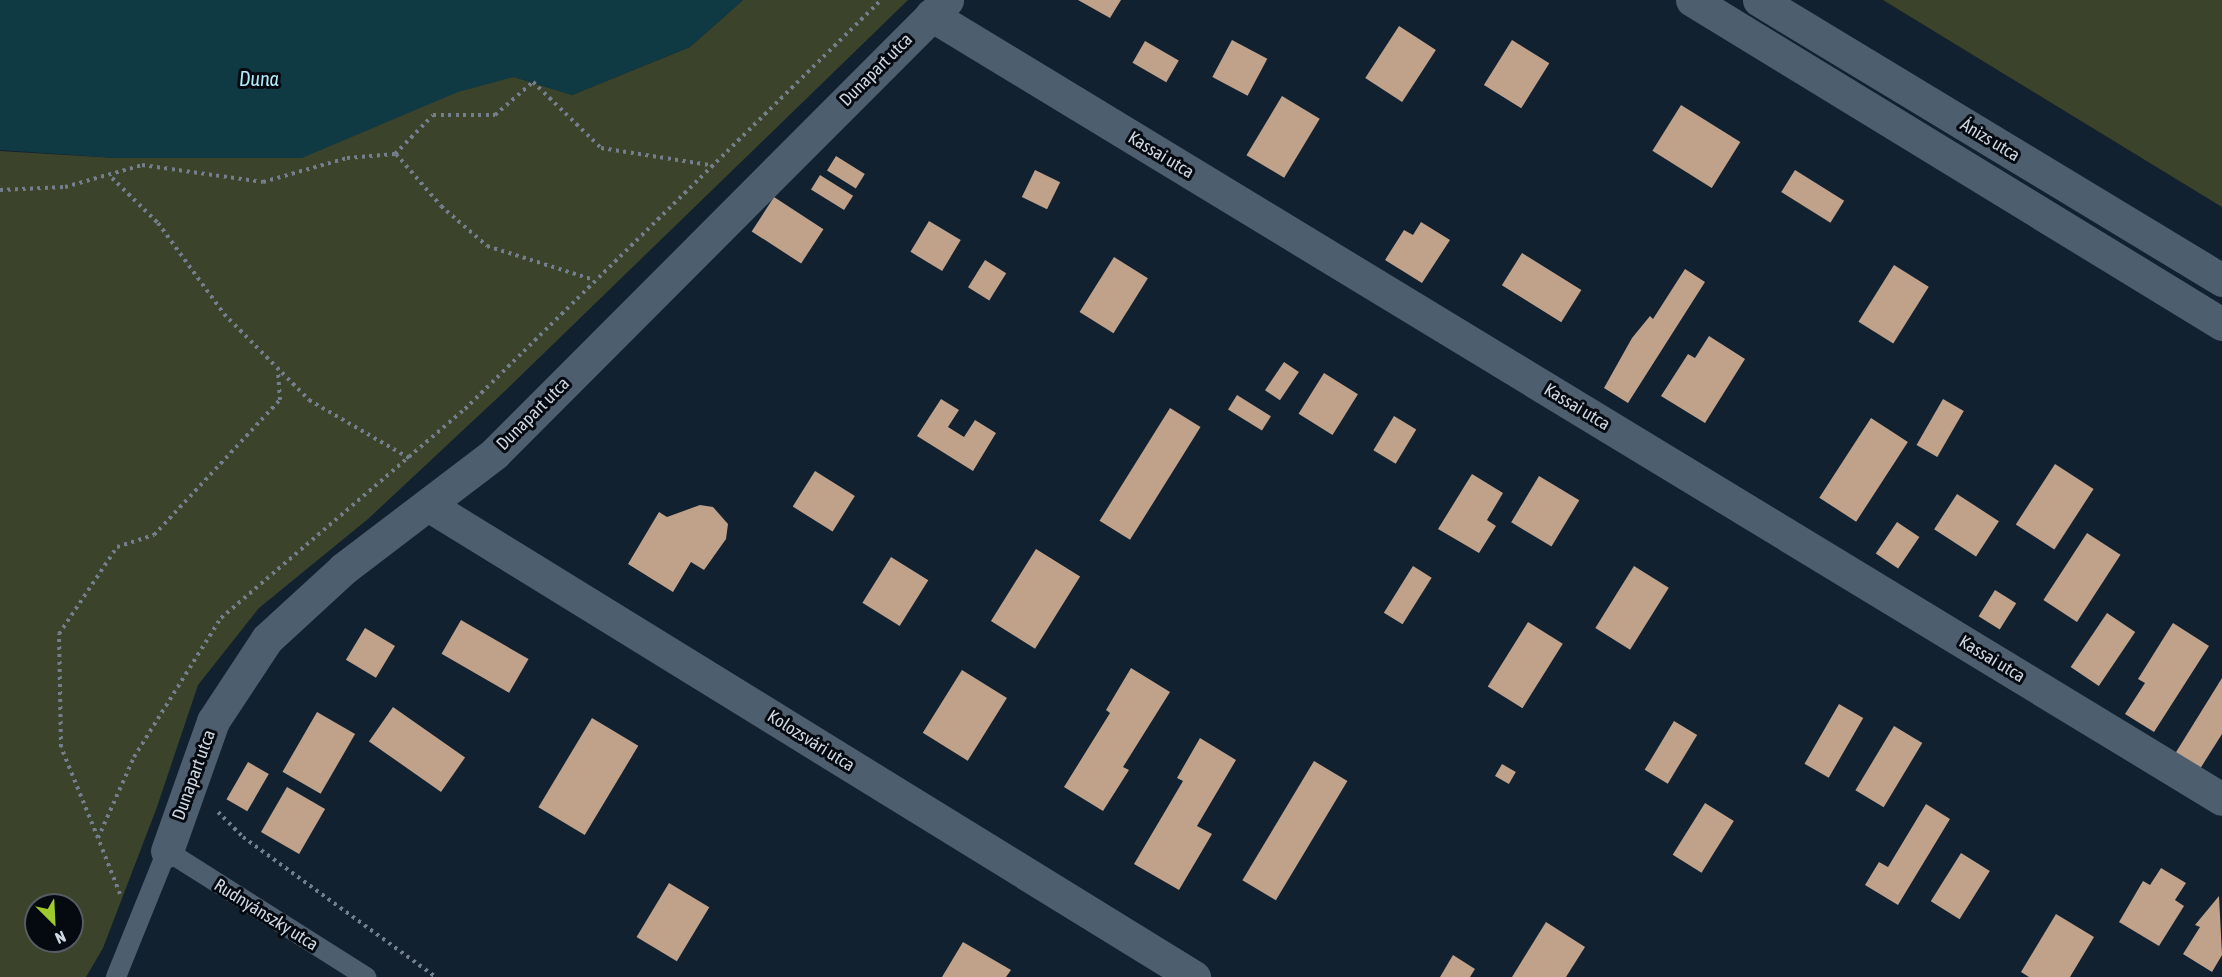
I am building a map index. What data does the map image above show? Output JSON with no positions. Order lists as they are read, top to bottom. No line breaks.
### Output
{"streets":{"street":["Dunapart utca","Ánizs utca","Kassai utca","Kolozsvári utca"],"lane":["Rudnyánszky utca"]},"crossings":[["Dunapart utca","Kassai utca"],["Dunapart utca","Kolozsvári utca"],["Dunapart utca","Rudnyánszky utca"]],"water":["Duna"],"north":"bottom right"}
